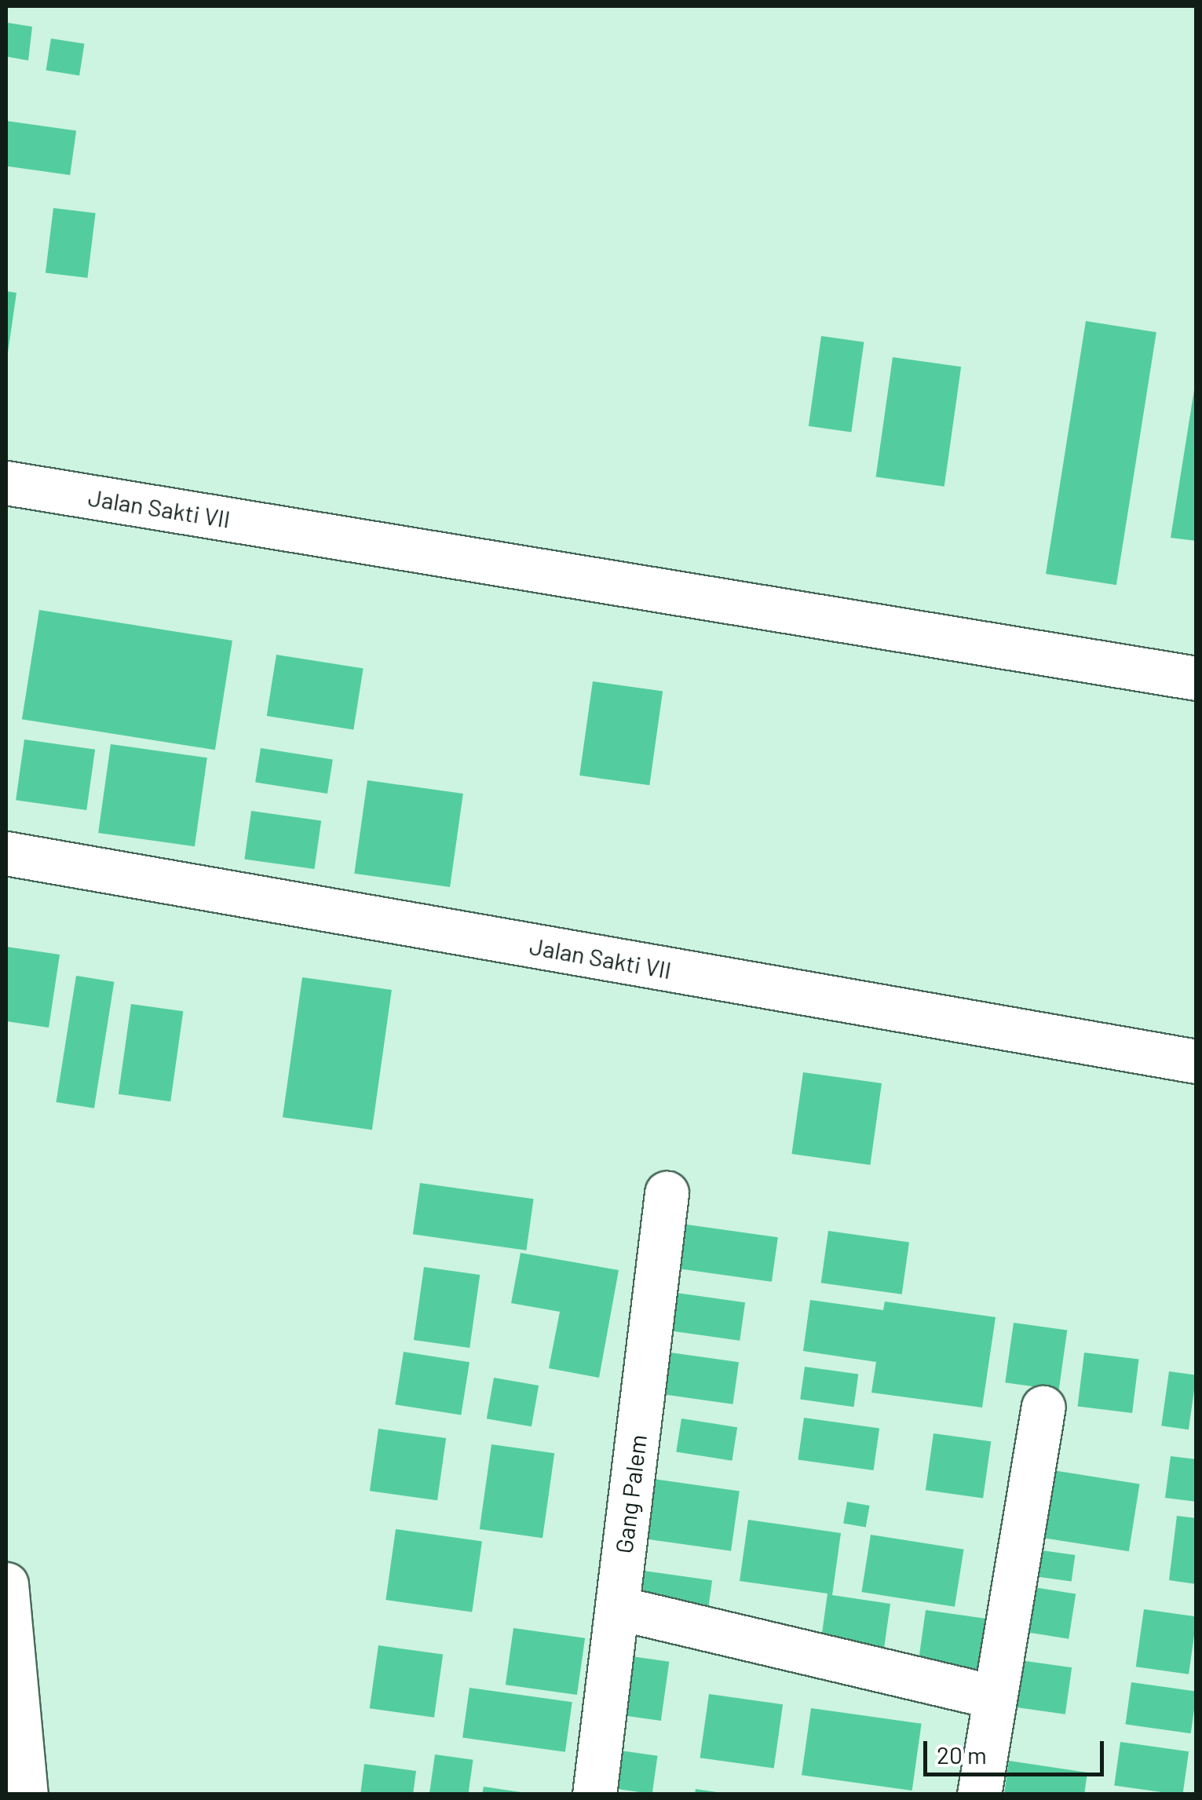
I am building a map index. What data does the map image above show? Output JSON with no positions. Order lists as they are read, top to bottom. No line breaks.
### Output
{"streets":{"street":["Jalan Sakti VII","Gang Palem"]},"scale_bar":"20 m"}
